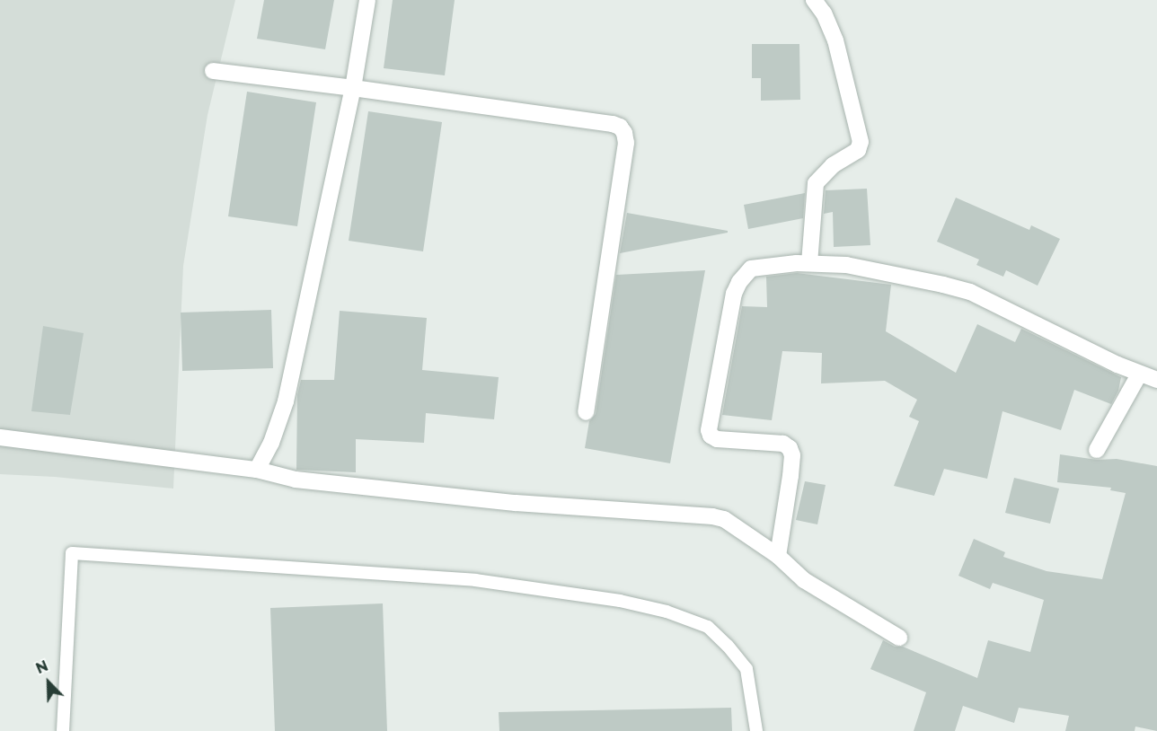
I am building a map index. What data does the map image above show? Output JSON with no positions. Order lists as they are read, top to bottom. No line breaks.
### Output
{"north":"top left"}
